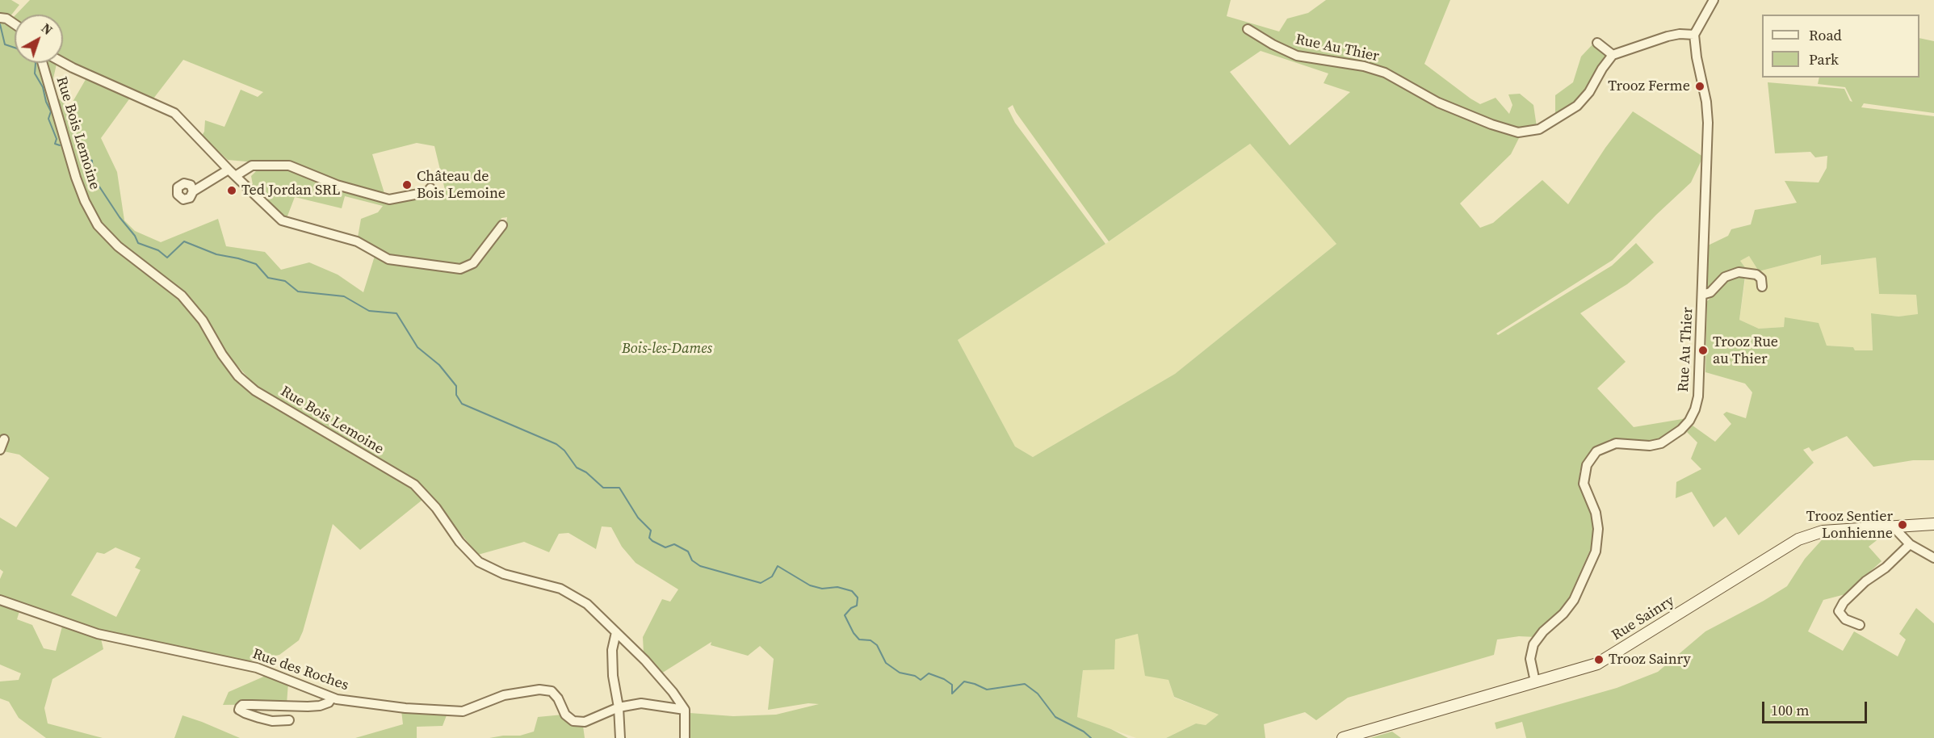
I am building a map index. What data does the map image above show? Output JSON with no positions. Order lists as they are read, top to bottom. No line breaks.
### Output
{"streets":{"street":["Rue Au Thier","Rue Bois Lemoine","Rue Sainry","Rue des Roches"]},"crossings":[["Rue Au Thier","Rue Sainry"]],"parks":["Bois-les-Dames"],"places":["Trooz Ferme","Château de Bois Lemoine","Ted Jordan SRL","Trooz Rue au Thier","Trooz Sentier Lonhienne","Trooz Sainry"],"legend":["Road","Park"],"scale_bar":"100 m","north":"top right"}
